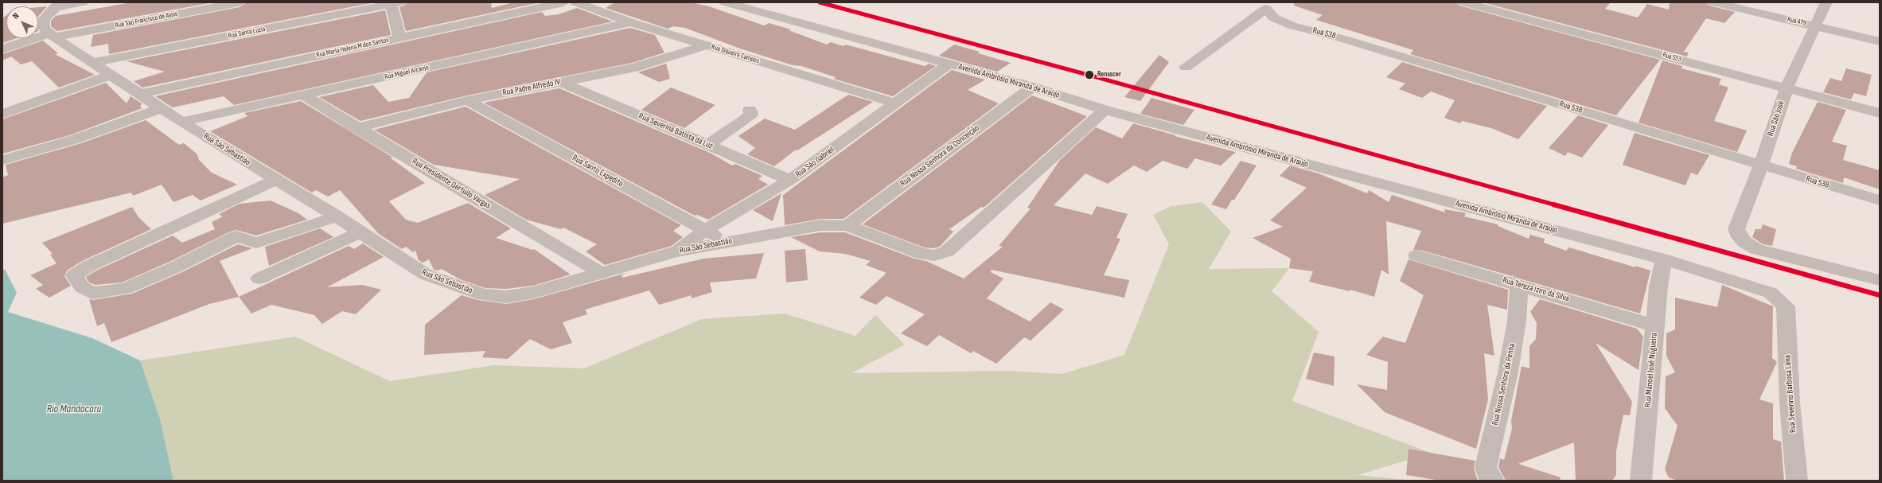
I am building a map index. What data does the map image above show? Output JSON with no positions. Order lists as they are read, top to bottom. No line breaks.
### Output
{"streets":{"street":["Rua São Francisco de Assis","Rua 479","Rua Santa Luzia","Rua 538","Rua Maria Helena M dos Santos","Rua Siqueira Campos","Rua 553","Rua Miguel Arcanjo","Avenida Ambrósio Miranda de Araújo","Rua Padre Alfredo IV","Rua São José","Rua Severina Batista da Luz","Rua São Sebastião","Rua Nossa Senhora da Conceição","Rua São Gabriel","Rua Santo Expedito","Rua Presidente Gertuilo Vargas","Rua Tereza Iziro da Silva","Rua Manoel José Nogueira","Rua Nossa Senhora da Penha","Rua Severino Barbosa Lima"]},"crossings":[["Rua São Francisco de Assis","Rua São Sebastião"],["Rua 479","Rua São José"],["Rua Santa Luzia","Rua São Sebastião"],["Rua 538","Rua São José"],["Rua Maria Helena M dos Santos","Rua São Sebastião"],["Rua Siqueira Campos","Rua Miguel Arcanjo"],["Rua Siqueira Campos","Rua Padre Alfredo IV"],["Rua Siqueira Campos","Rua São Gabriel"],["Rua 553","Rua São José"],["Rua Miguel Arcanjo","Rua São Sebastião"],["Rua Miguel Arcanjo","Rua Presidente Gertuilo Vargas"],["Avenida Ambrósio Miranda de Araújo","Rua São Sebastião"],["Avenida Ambrósio Miranda de Araújo","Rua Nossa Senhora da Conceição"],["Avenida Ambrósio Miranda de Araújo","Rua São Gabriel"],["Avenida Ambrósio Miranda de Araújo","Rua Manoel José Nogueira"],["Avenida Ambrósio Miranda de Araújo","Rua Severino Barbosa Lima"],["Rua Padre Alfredo IV","Rua Severina Batista da Luz"],["Rua Padre Alfredo IV","Rua Santo Expedito"],["Rua Padre Alfredo IV","Rua Presidente Gertuilo Vargas"],["Rua Severina Batista da Luz","Rua São Gabriel"],["Rua São Sebastião","Rua Nossa Senhora da Conceição"],["Rua São Sebastião","Rua São Gabriel"],["Rua São Sebastião","Rua Santo Expedito"],["Rua São Sebastião","Rua Presidente Gertuilo Vargas"],["Rua São Gabriel","Rua Santo Expedito"],["Rua Tereza Iziro da Silva","Rua Manoel José Nogueira"],["Rua Tereza Iziro da Silva","Rua Nossa Senhora da Penha"]],"water":["Rio Mandacaru"],"places":["Renascer"],"north":"top left"}
